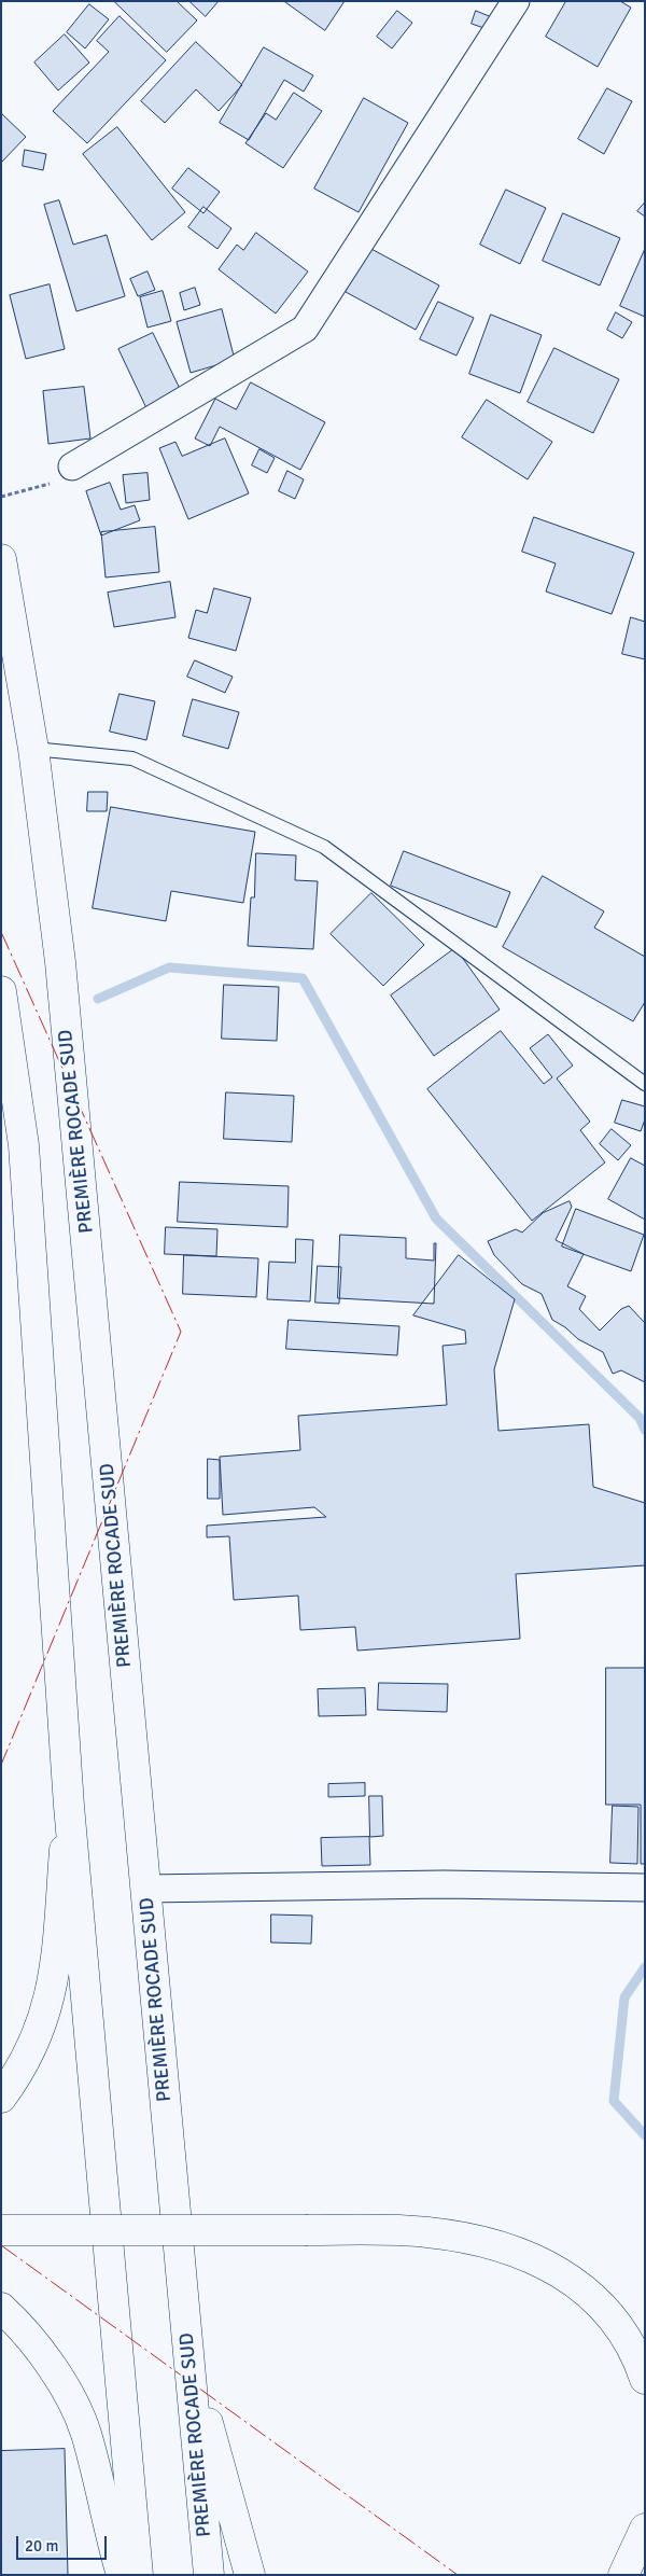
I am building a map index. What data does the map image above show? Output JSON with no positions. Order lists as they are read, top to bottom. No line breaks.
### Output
{"streets":{"highway":["PREMIÈRE ROCADE SUD"]},"scale_bar":"20 m"}
